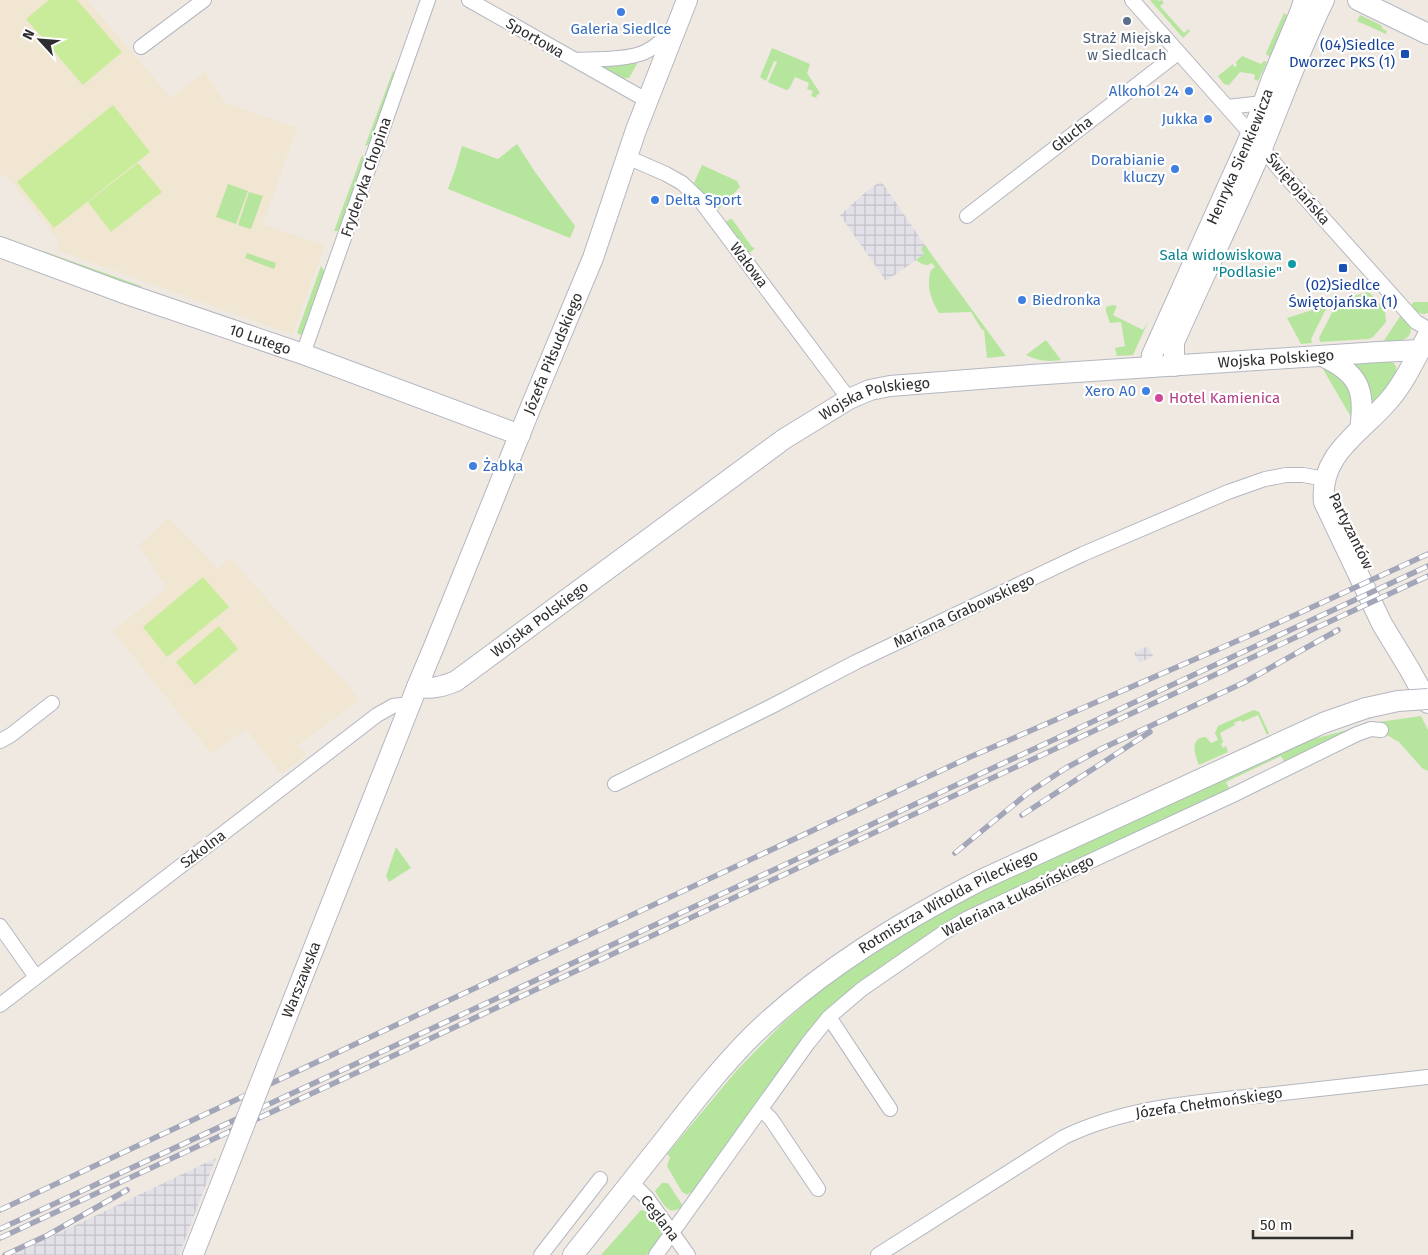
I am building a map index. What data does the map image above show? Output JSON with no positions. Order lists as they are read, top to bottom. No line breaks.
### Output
{"streets":{"main road":["Henryka Sienkiewicza","10 Lutego","Józefa Piłsudskiego","Wojska Polskiego","Partyzantów","Rotmistrza Witolda Pileckiego","Warszawska"],"street":["Sportowa","Głucha","Fryderyka Chopina","Świętojańska","Wałowa","Mariana Grabowskiego","Szkolna","Waleriana Łukasińskiego","Józefa Chełmońskiego","Ceglana"]},"crossings":[["Sportowa","Józefa Piłsudskiego"],["Głucha","Świętojańska"],["Henryka Sienkiewicza","Świętojańska"],["Henryka Sienkiewicza","Wojska Polskiego"],["Fryderyka Chopina","10 Lutego"],["Wałowa","Józefa Piłsudskiego"],["Wałowa","Wojska Polskiego"],["10 Lutego","Józefa Piłsudskiego"],["Józefa Piłsudskiego","Wojska Polskiego"],["Józefa Piłsudskiego","Szkolna"],["Józefa Piłsudskiego","Warszawska"],["Wojska Polskiego","Szkolna"],["Wojska Polskiego","Warszawska"],["Partyzantów","Mariana Grabowskiego"],["Partyzantów","Rotmistrza Witolda Pileckiego"],["Szkolna","Warszawska"],["Waleriana Łukasińskiego","Ceglana"],["Rotmistrza Witolda Pileckiego","Ceglana"]],"places":{"other":["Galeria Siedlce","Straż Miejska w Siedlcach","Alkohol 24","Jukka","Dorabianie kluczy","Delta Sport","Sala widowiskowa \"Podlasie\"","Biedronka","Xero A0","Hotel Kamienica","Żabka"],"transit":["(04)Siedlce Dworzec PKS (1)","(02)Siedlce Świętojańska (1)"]},"scale_bar":"50 m","north":"top left"}
